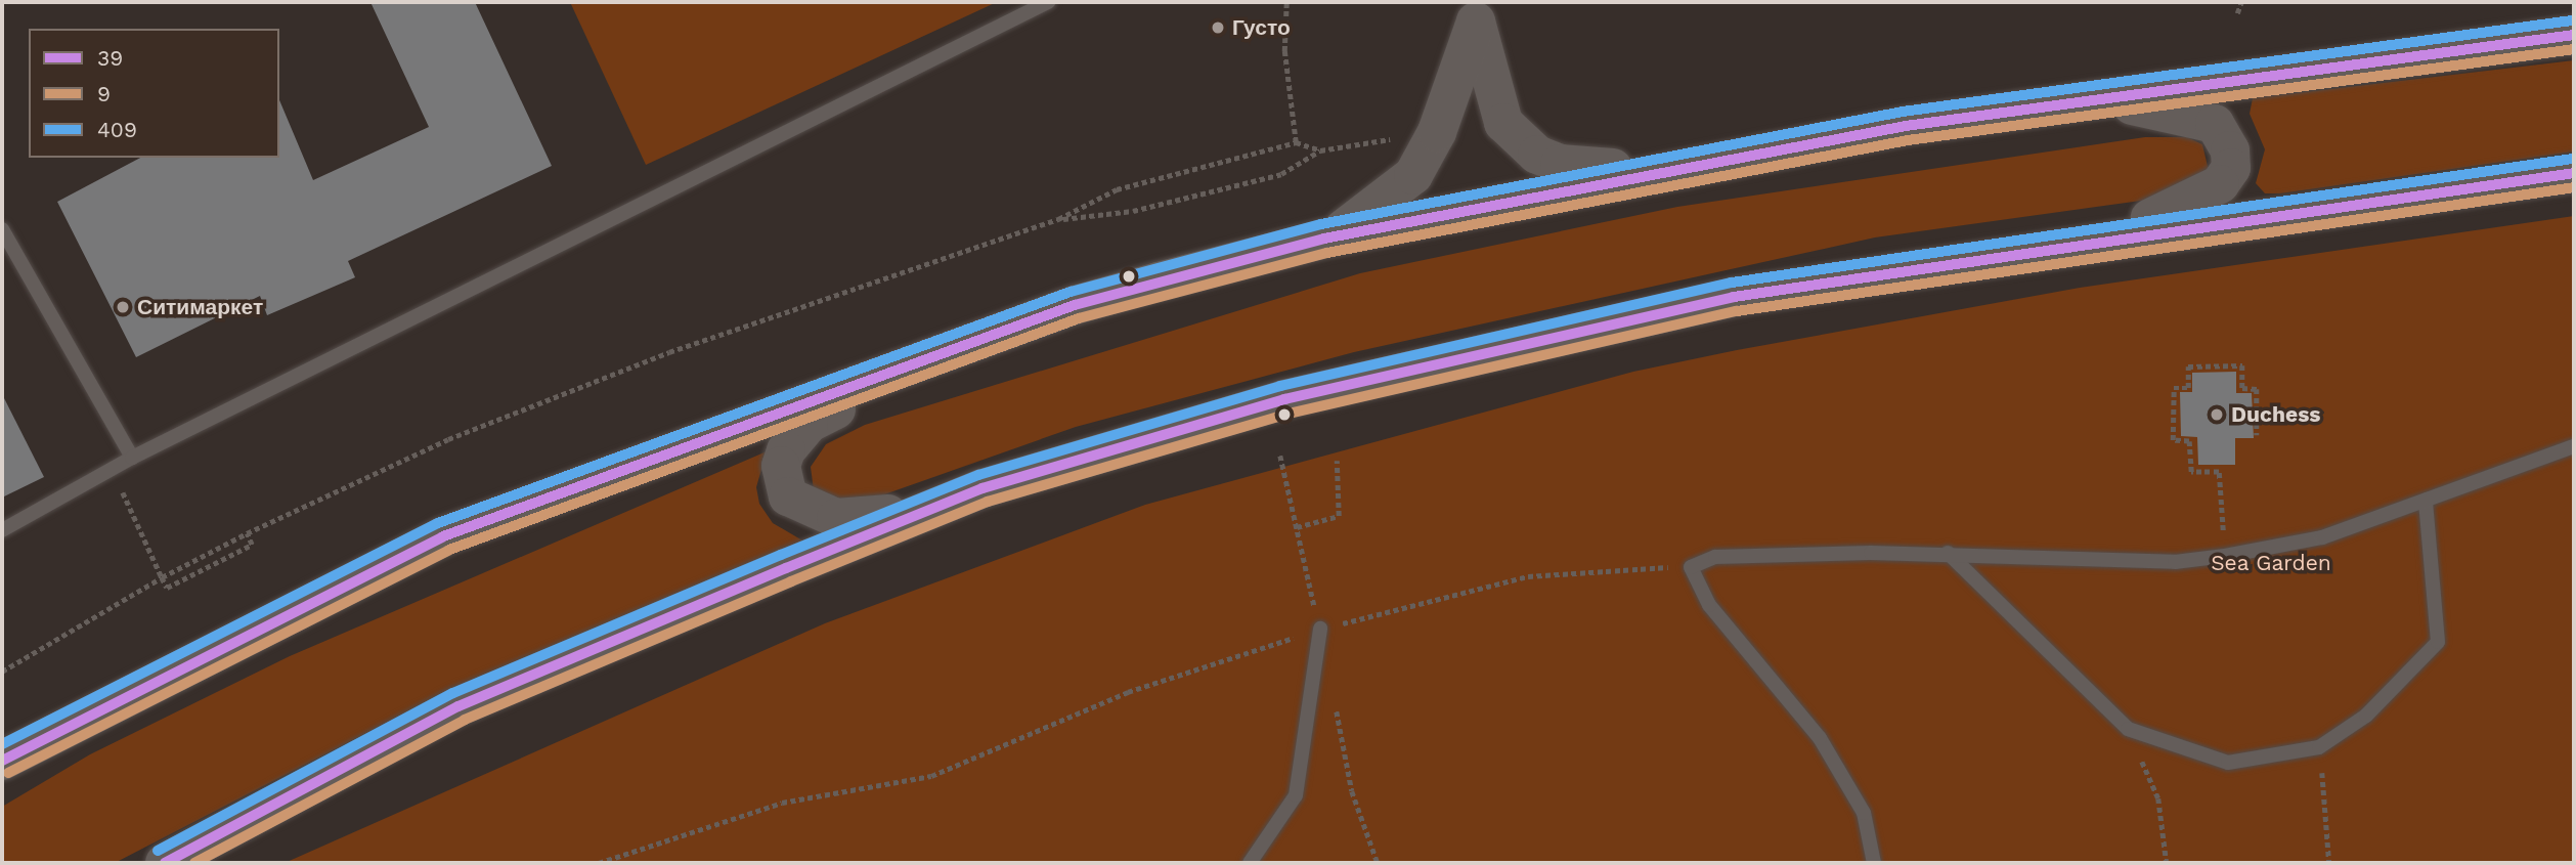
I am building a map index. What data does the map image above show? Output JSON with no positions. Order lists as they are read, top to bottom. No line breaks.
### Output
{"parks":["Sea Garden"],"places":["Густо","Ситимаркет","Duchess"],"lines":["transit line 409","transit line 39","transit line 9"],"legend":["39","9","409"]}
